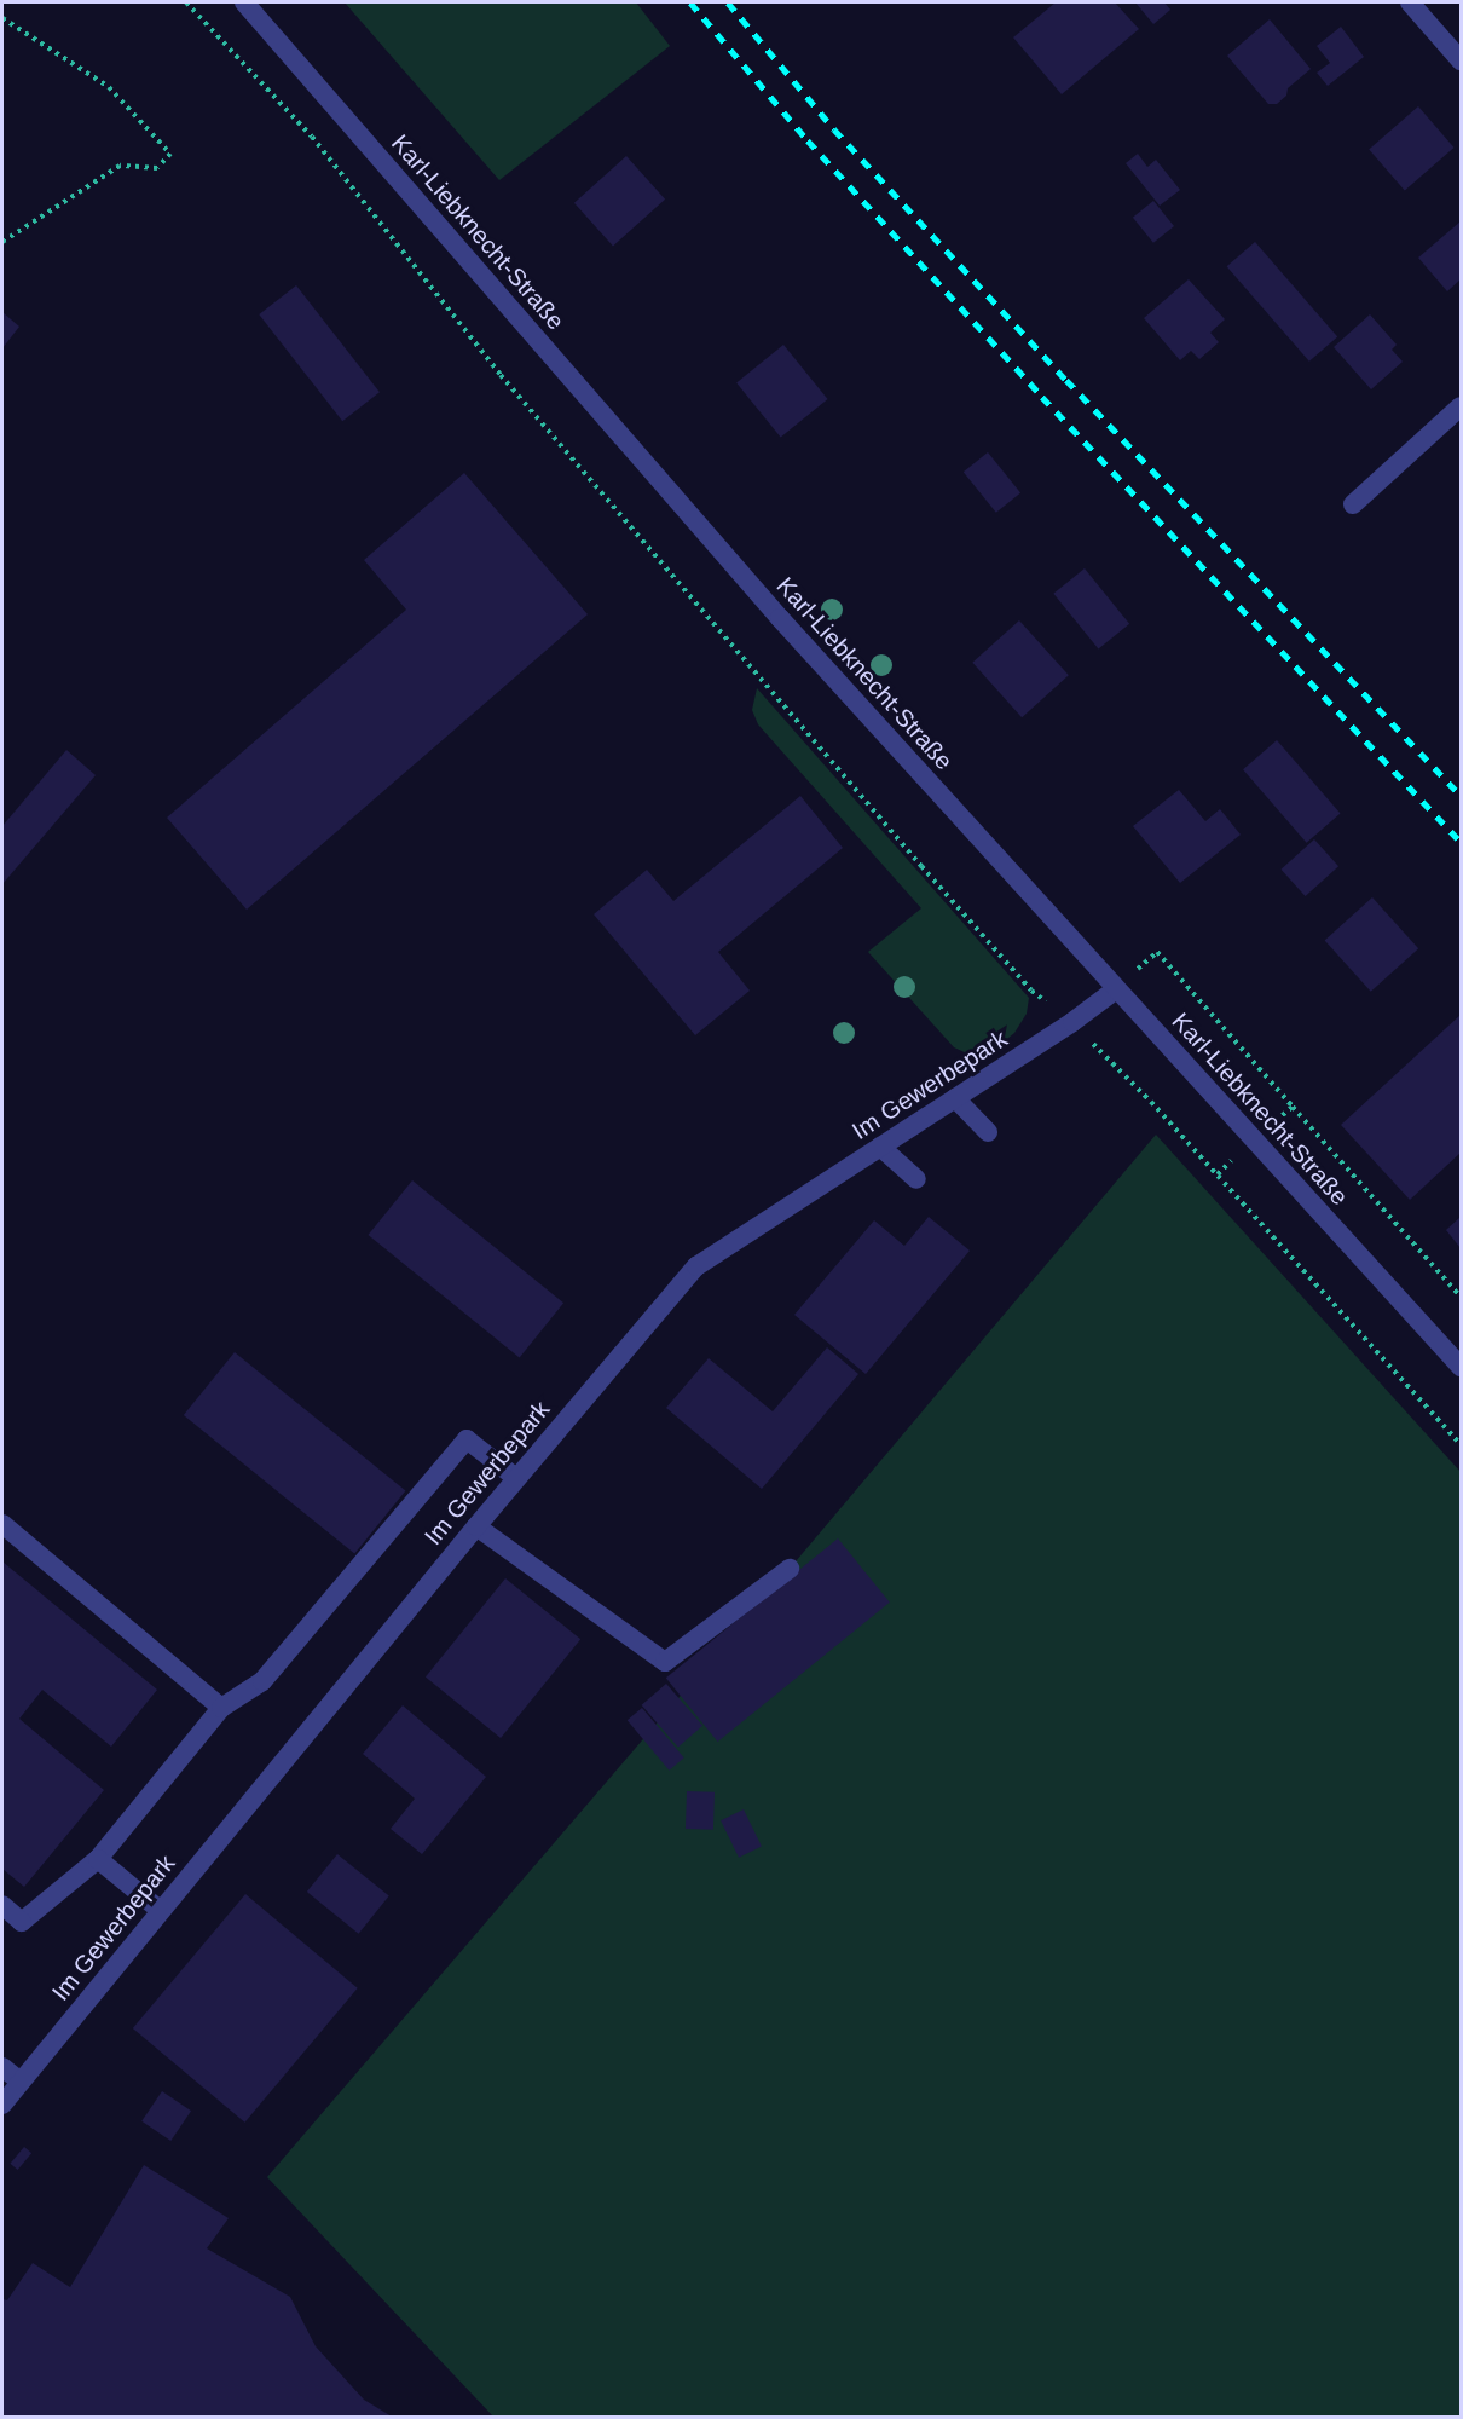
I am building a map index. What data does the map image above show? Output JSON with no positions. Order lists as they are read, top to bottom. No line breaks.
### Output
{"streets":{"street":["Karl-Liebknecht-Straße","Im Gewerbepark"]},"crossings":[["Karl-Liebknecht-Straße","Im Gewerbepark"]]}
